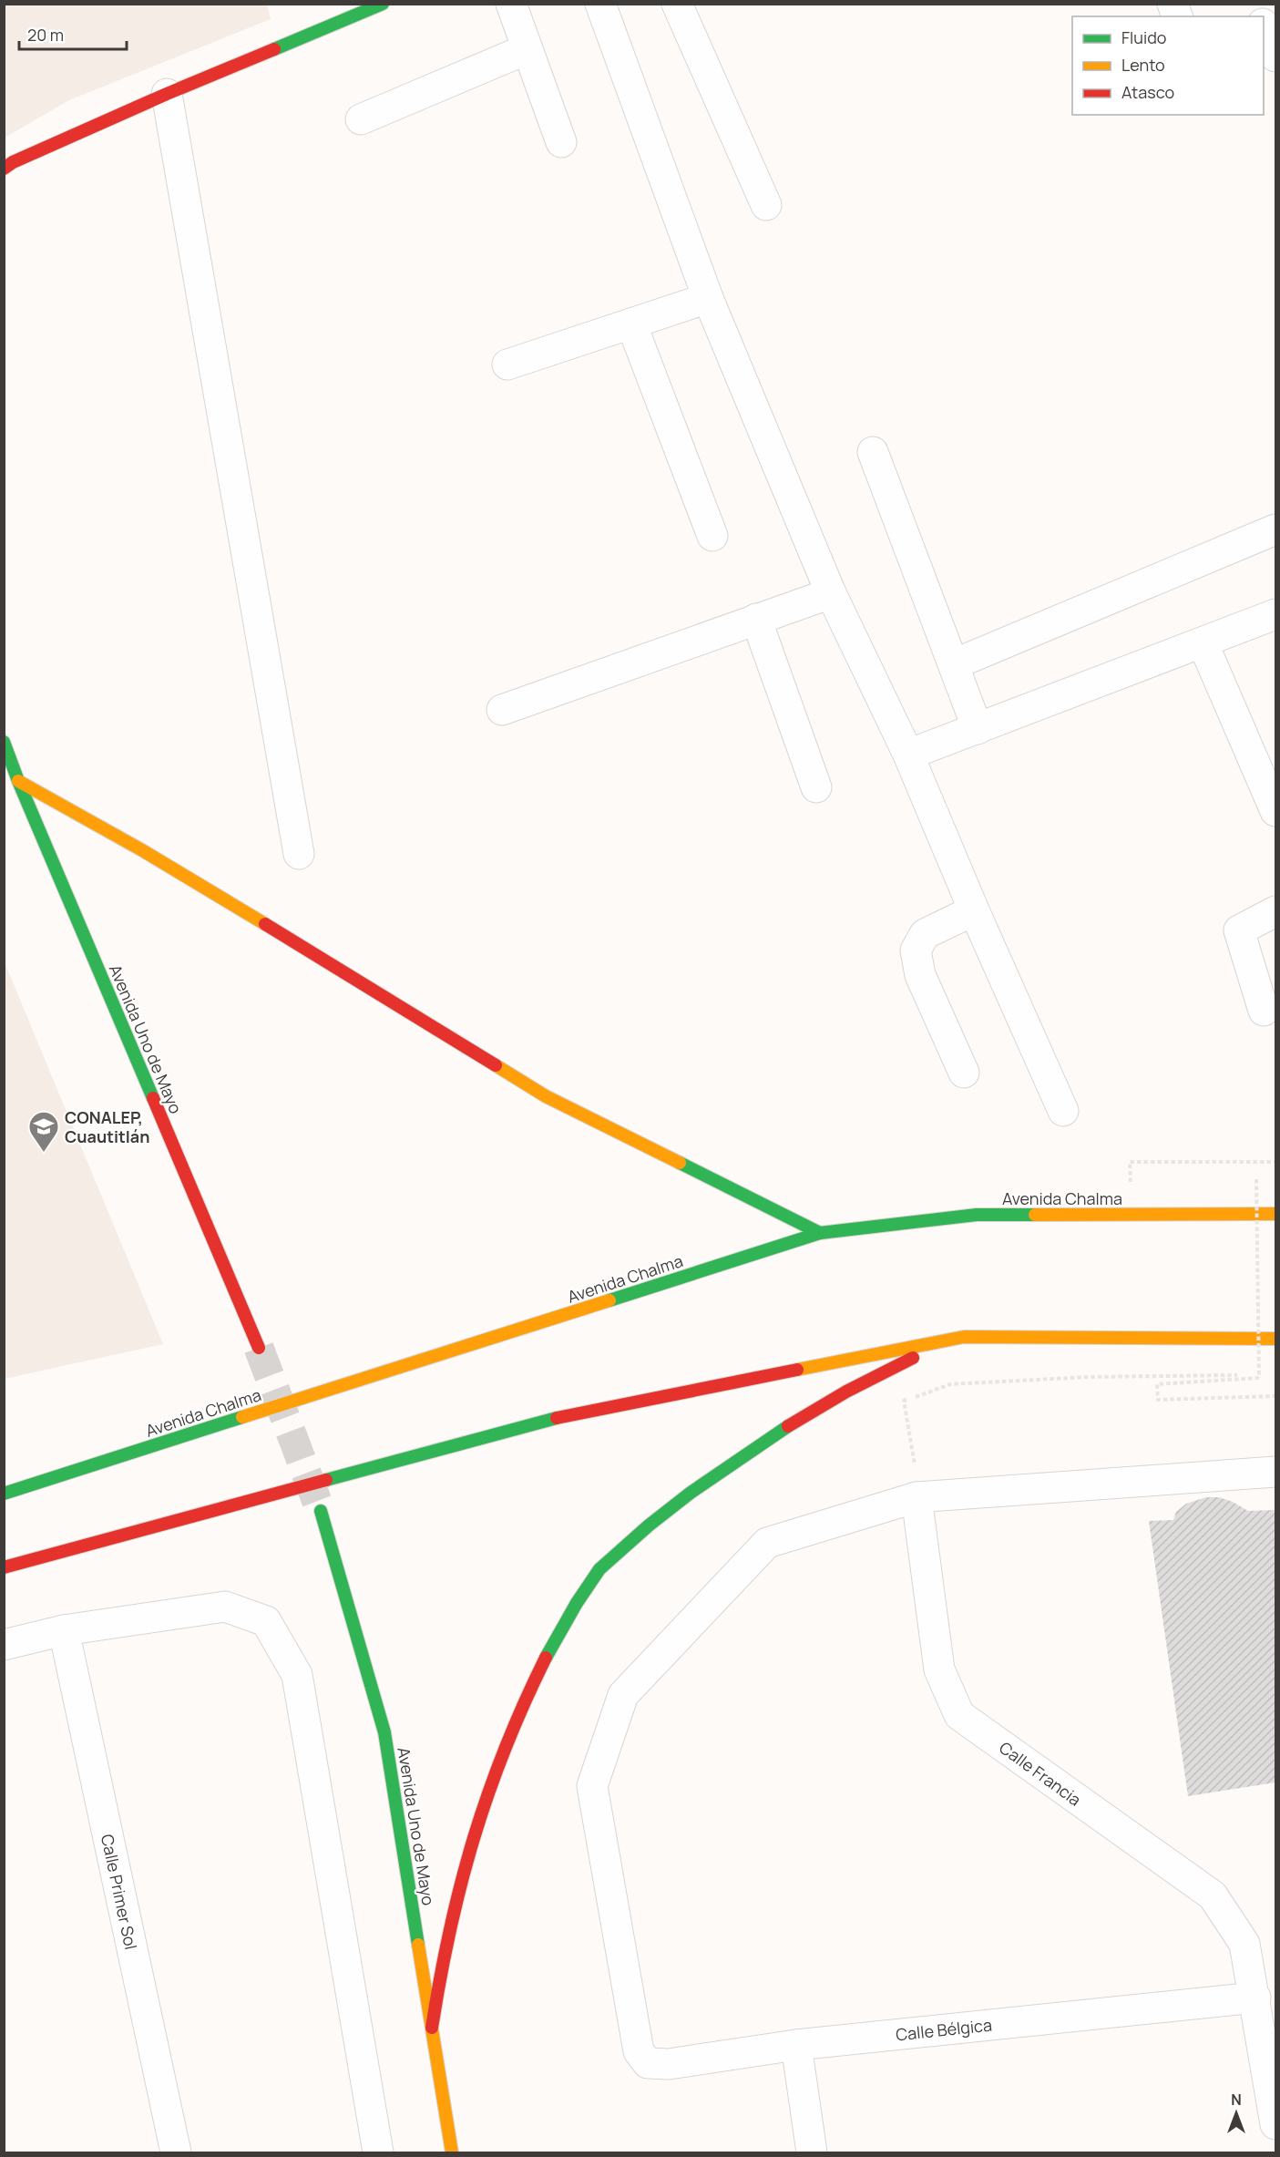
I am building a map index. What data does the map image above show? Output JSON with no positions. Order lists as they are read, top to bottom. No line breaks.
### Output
{"streets":{"main road":["Avenida Uno de Mayo","Avenida Chalma"],"street":["Calle Francia","Calle Primer Sol","Calle Bélgica"]},"crossings":[["Calle Francia","Calle Bélgica"]],"places":{"school or university":["CONALEP, Cuautitlán"]},"legend":["Fluido","Lento","Atasco"],"scale_bar":"20 m","north":"top"}
